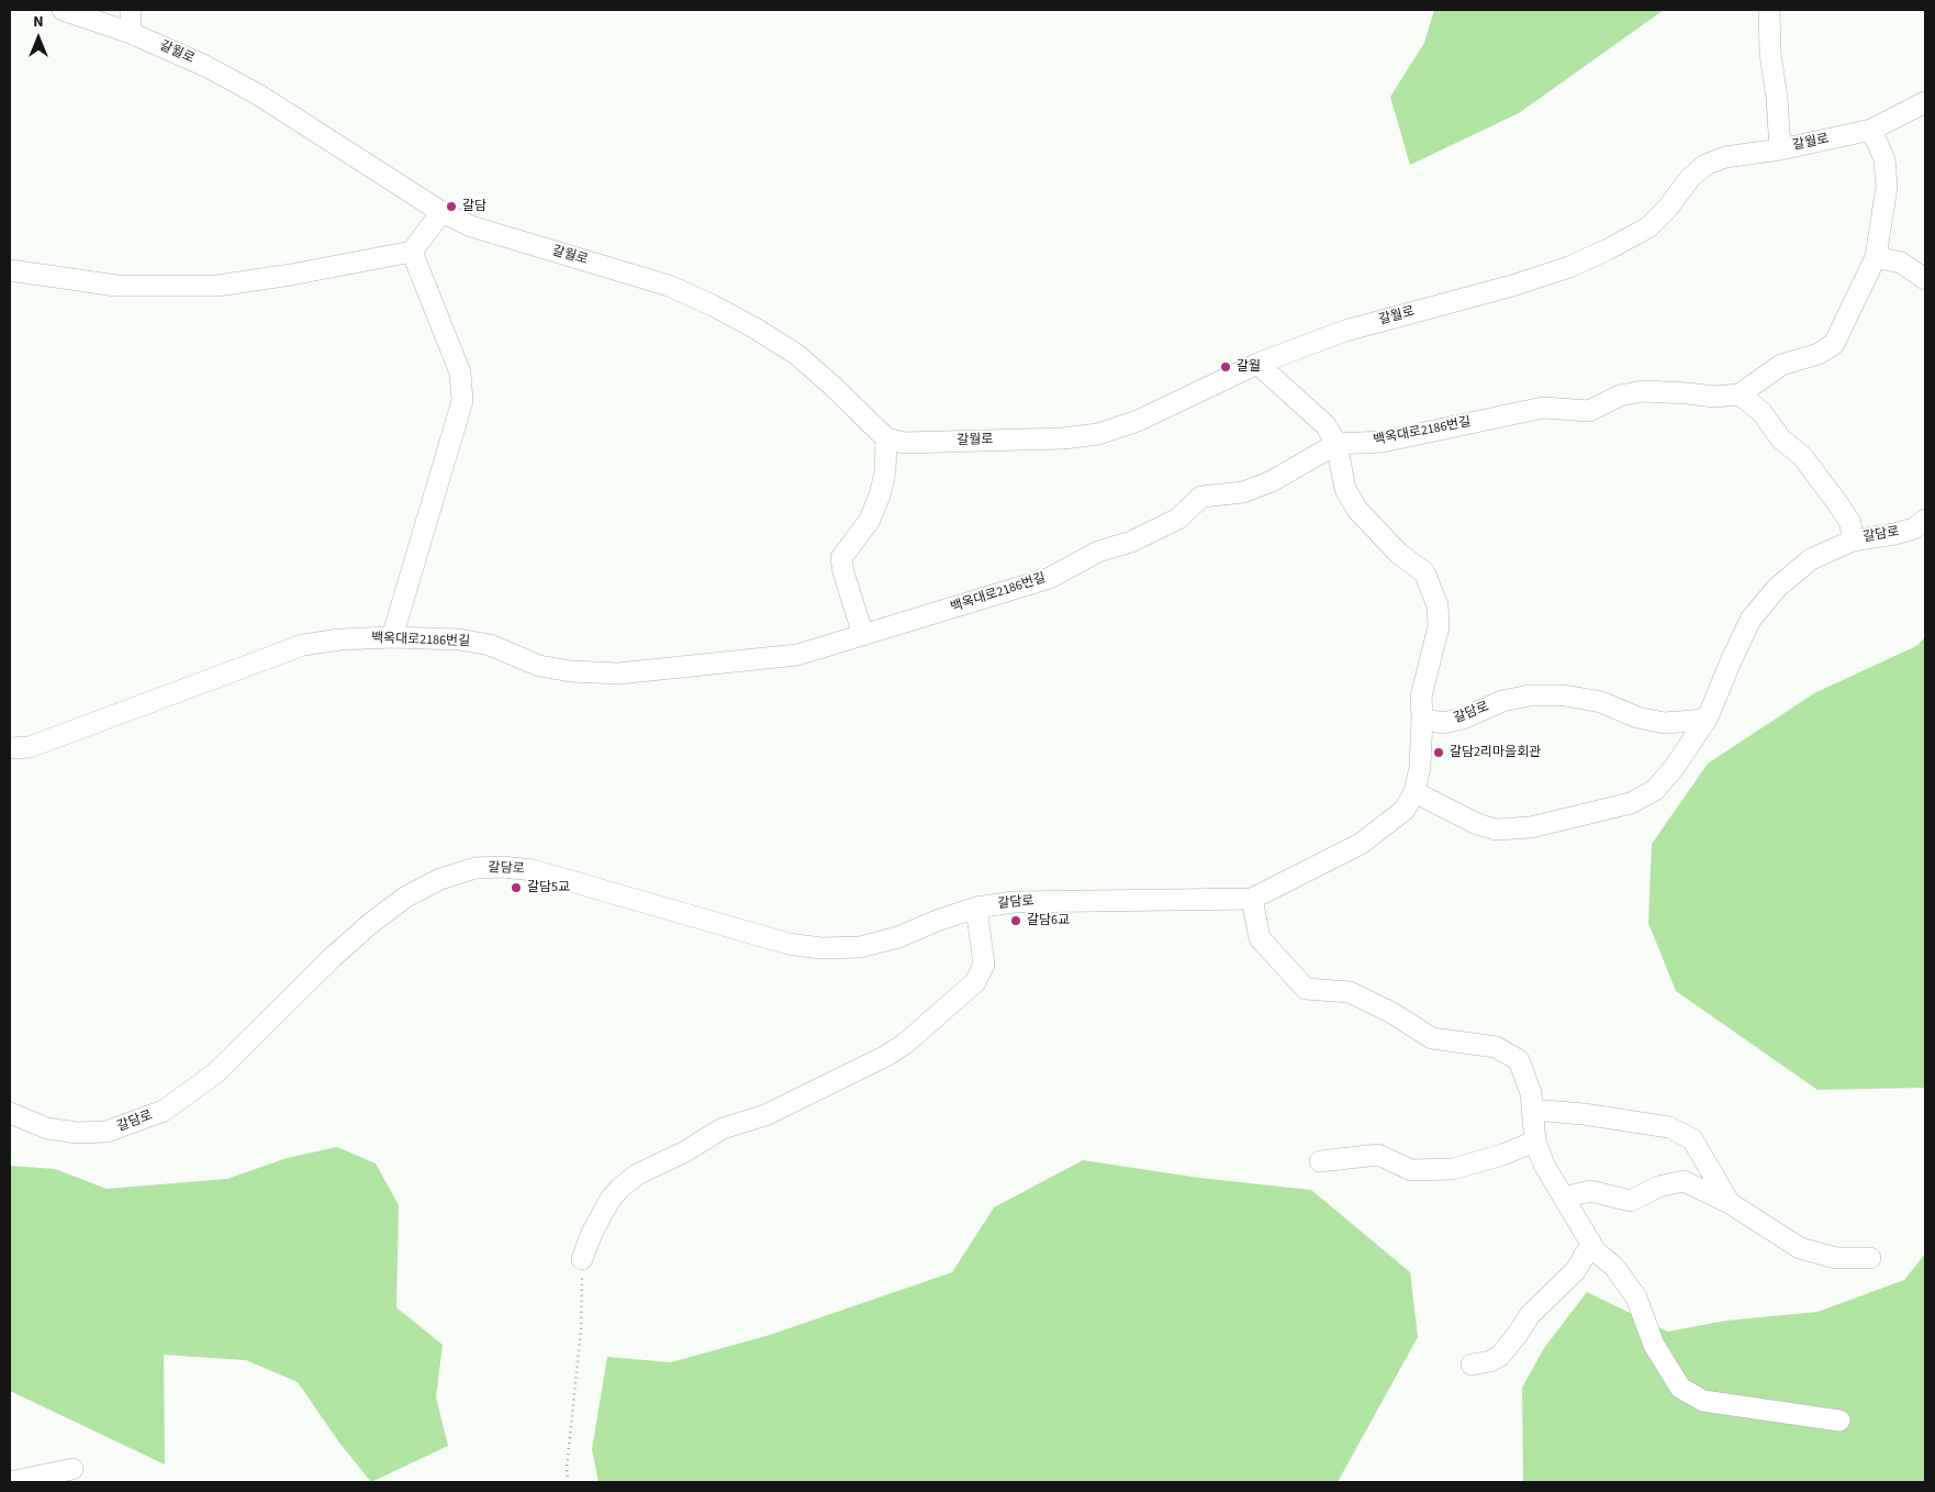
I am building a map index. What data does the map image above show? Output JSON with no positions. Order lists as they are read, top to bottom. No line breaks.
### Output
{"streets":{"street":["갈월로","백옥대로2186번길","갈담로"]},"places":["갈담","갈월","갈담2리마을회관","갈담5교","갈담6교"],"north":"top"}
